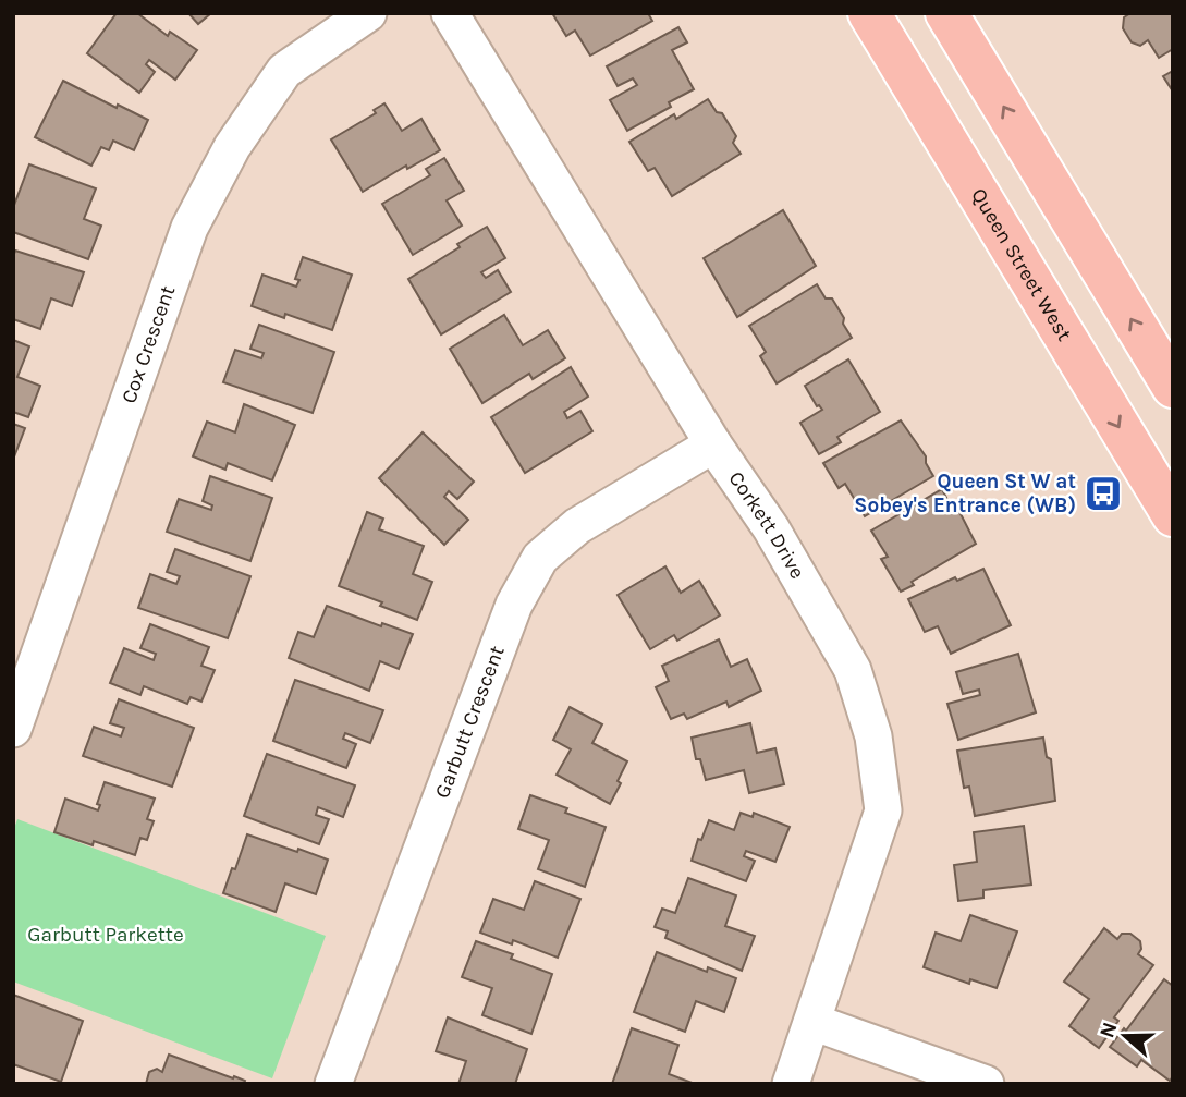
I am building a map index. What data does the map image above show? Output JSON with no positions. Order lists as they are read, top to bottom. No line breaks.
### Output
{"streets":{"main road":["Queen Street West"],"street":["Cox Crescent","Corkett Drive","Garbutt Crescent"]},"crossings":[["Corkett Drive","Garbutt Crescent"]],"parks":["Garbutt Parkette"],"places":{"bus stop":["Queen St W at Sobey's Entrance (WB)"]},"north":"left"}
